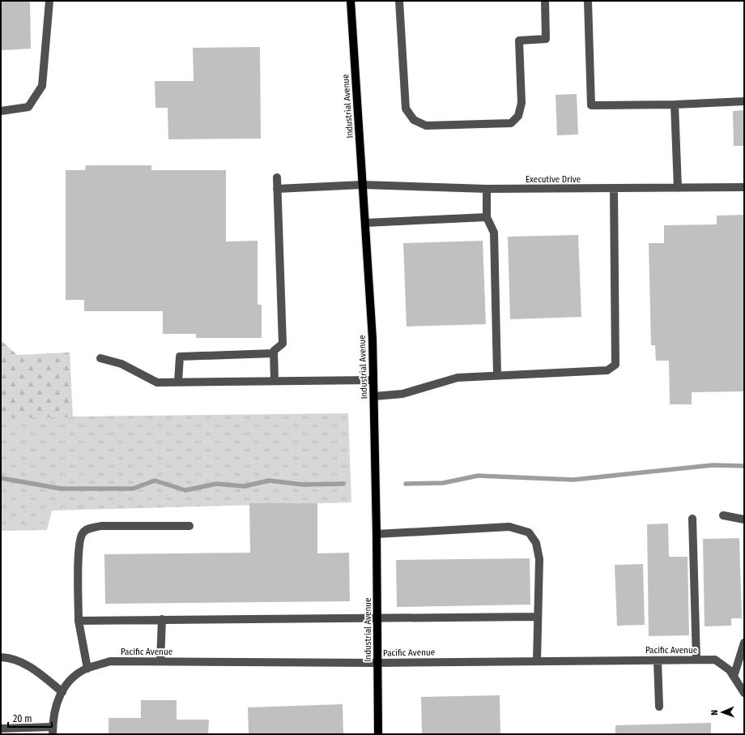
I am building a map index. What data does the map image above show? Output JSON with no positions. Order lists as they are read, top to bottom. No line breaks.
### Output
{"streets":{"main road":["Industrial Avenue"],"street":["Executive Drive","Pacific Avenue"]},"crossings":[["Industrial Avenue","Executive Drive"],["Industrial Avenue","Pacific Avenue"]],"scale_bar":"20 m","north":"left"}
